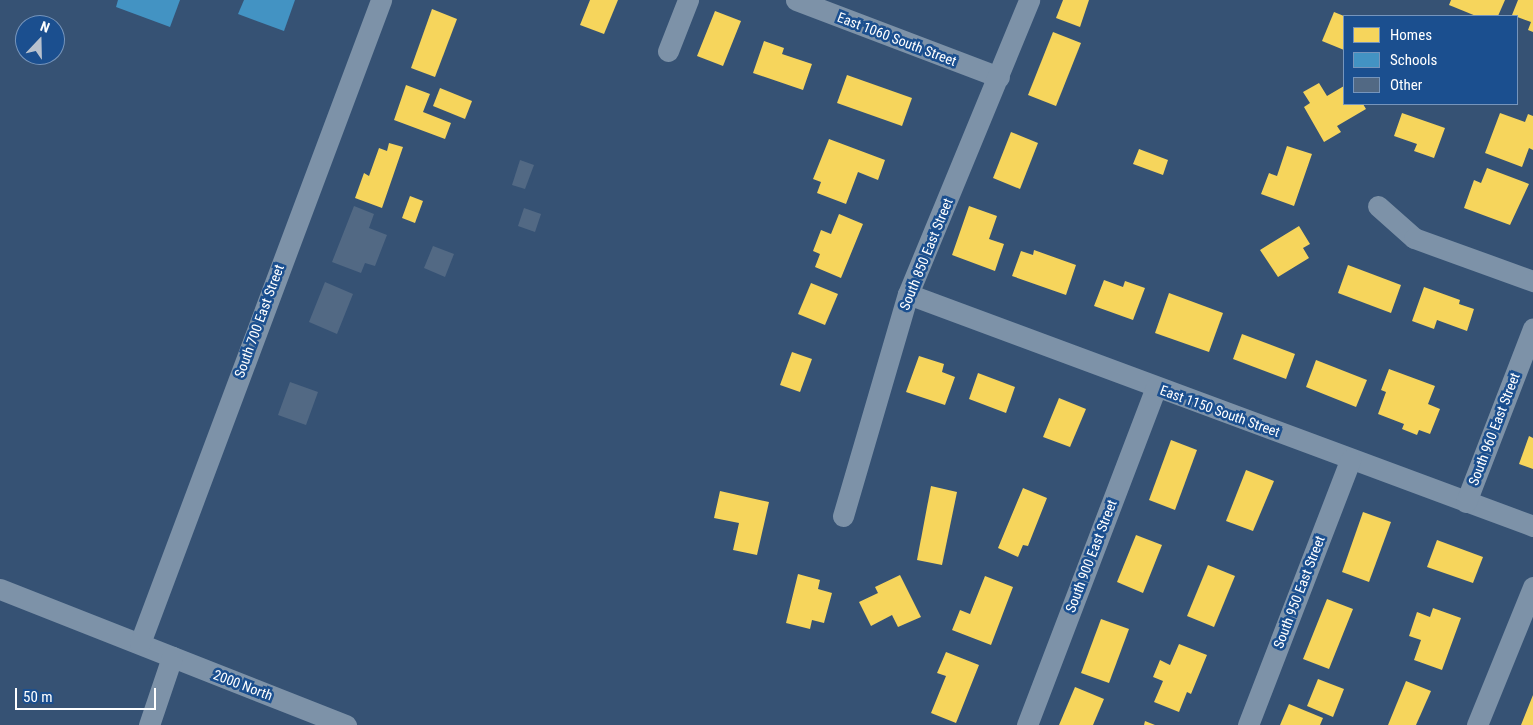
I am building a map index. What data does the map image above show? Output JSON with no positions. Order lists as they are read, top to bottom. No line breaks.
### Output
{"streets":{"street":["East 1060 South Street","South 850 East Street","South 700 East Street","East 1150 South Street","South 960 East Street","South 900 East Street","South 950 East Street","2000 North"]},"crossings":[["East 1060 South Street","South 850 East Street"],["South 850 East Street","East 1150 South Street"],["South 700 East Street","2000 North"],["East 1150 South Street","South 960 East Street"],["East 1150 South Street","South 900 East Street"],["East 1150 South Street","South 950 East Street"]],"legend":["Homes","Schools","Other"],"scale_bar":"50 m","north":"top"}
